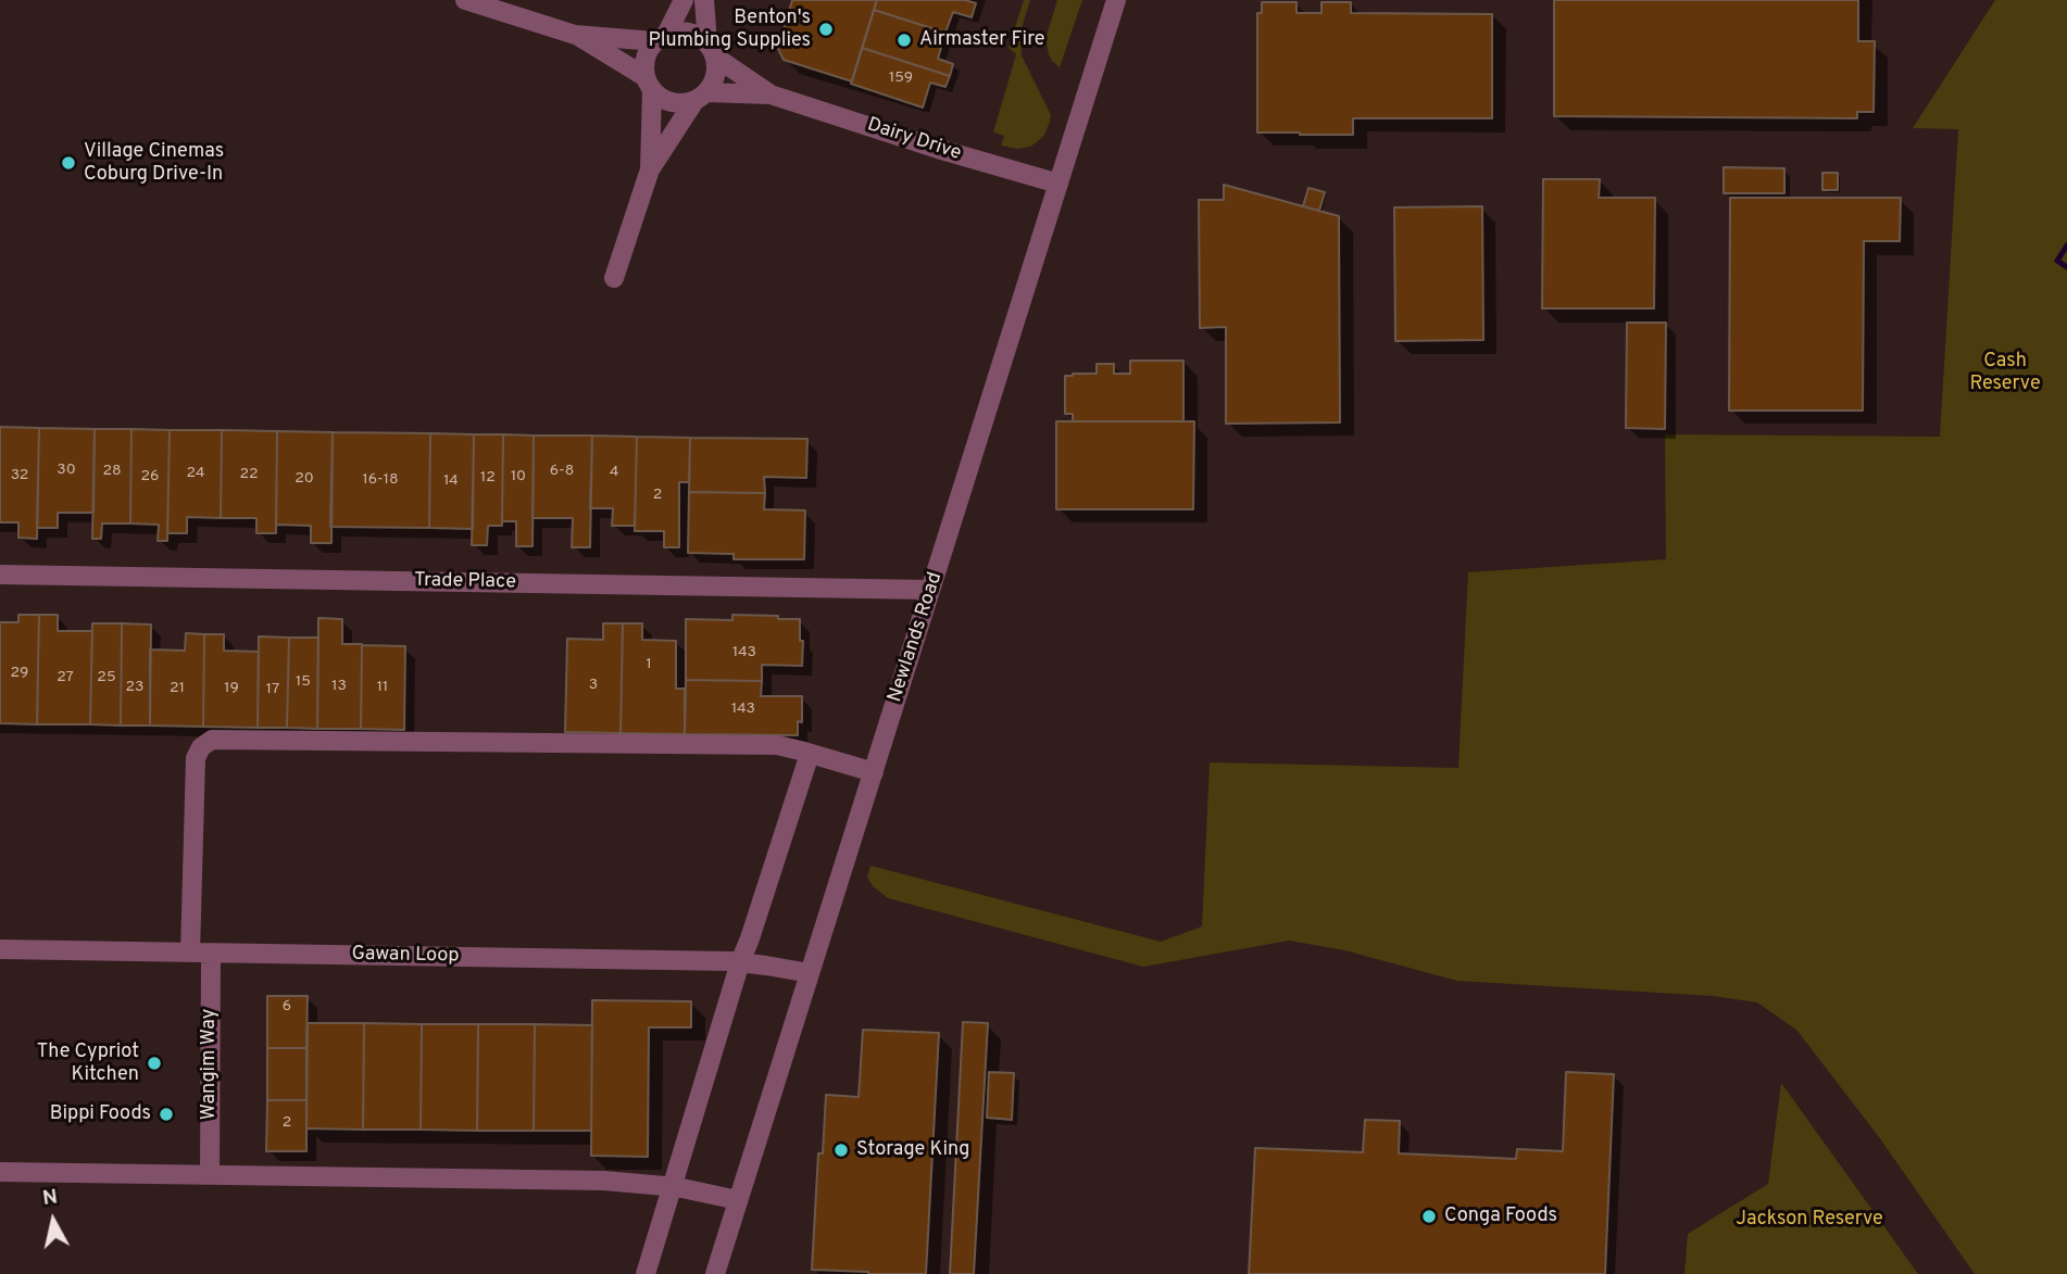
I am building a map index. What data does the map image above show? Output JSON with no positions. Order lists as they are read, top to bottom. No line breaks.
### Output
{"streets":{"street":["Dairy Drive","Trade Place","Newlands Road","Gawan Loop","Wangim Way"]},"crossings":[["Dairy Drive","Newlands Road"],["Trade Place","Newlands Road"],["Newlands Road","Gawan Loop"],["Gawan Loop","Wangim Way"]],"parks":["Cash Reserve","Jackson Reserve"],"places":["Benton's Plumbing Supplies","Airmaster Fire","Village Cinemas Coburg Drive-In","The Cypriot Kitchen","Bippi Foods","Storage King","Conga Foods"],"house_numbers":["159","30","28","6-8","4","24","22","32","26","10","12","20","16-18","14","2","143","1","29","27","25","15","3","13","23","11","21","19","17","143","6","2"],"north":"top"}
